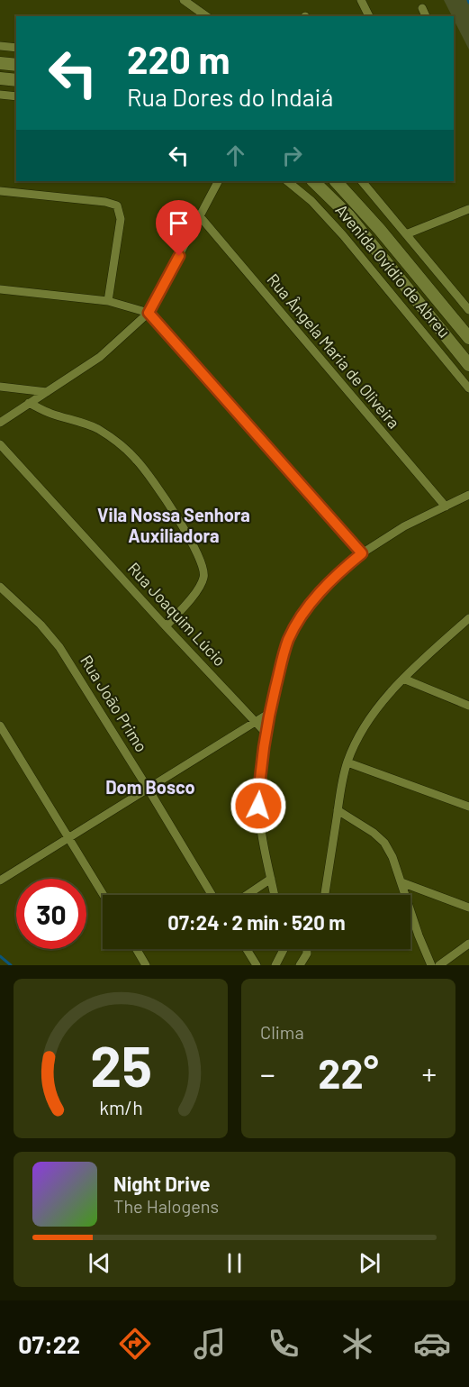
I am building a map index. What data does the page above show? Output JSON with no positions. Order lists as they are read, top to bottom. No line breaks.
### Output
{"streets":{"main road":["Avenida Ovídio de Abreu"],"street":["Rua Ângela Maria de Oliveira","Rua Joaquim Lúcio","Rua João Primo"]},"districts":["Vila Nossa Senhora Auxiliadora","Dom Bosco"],"page":{"turn":["220 m","Rua Dores do Indaiá"],"limit":"30","trip":"07:24 · 2 min · 520 m","tile":"Clima","heat":["−","22°","+"],"song":["Night Drive","The Halogens"],"tabs":"07:22","gauge":["25","km/h"]}}
